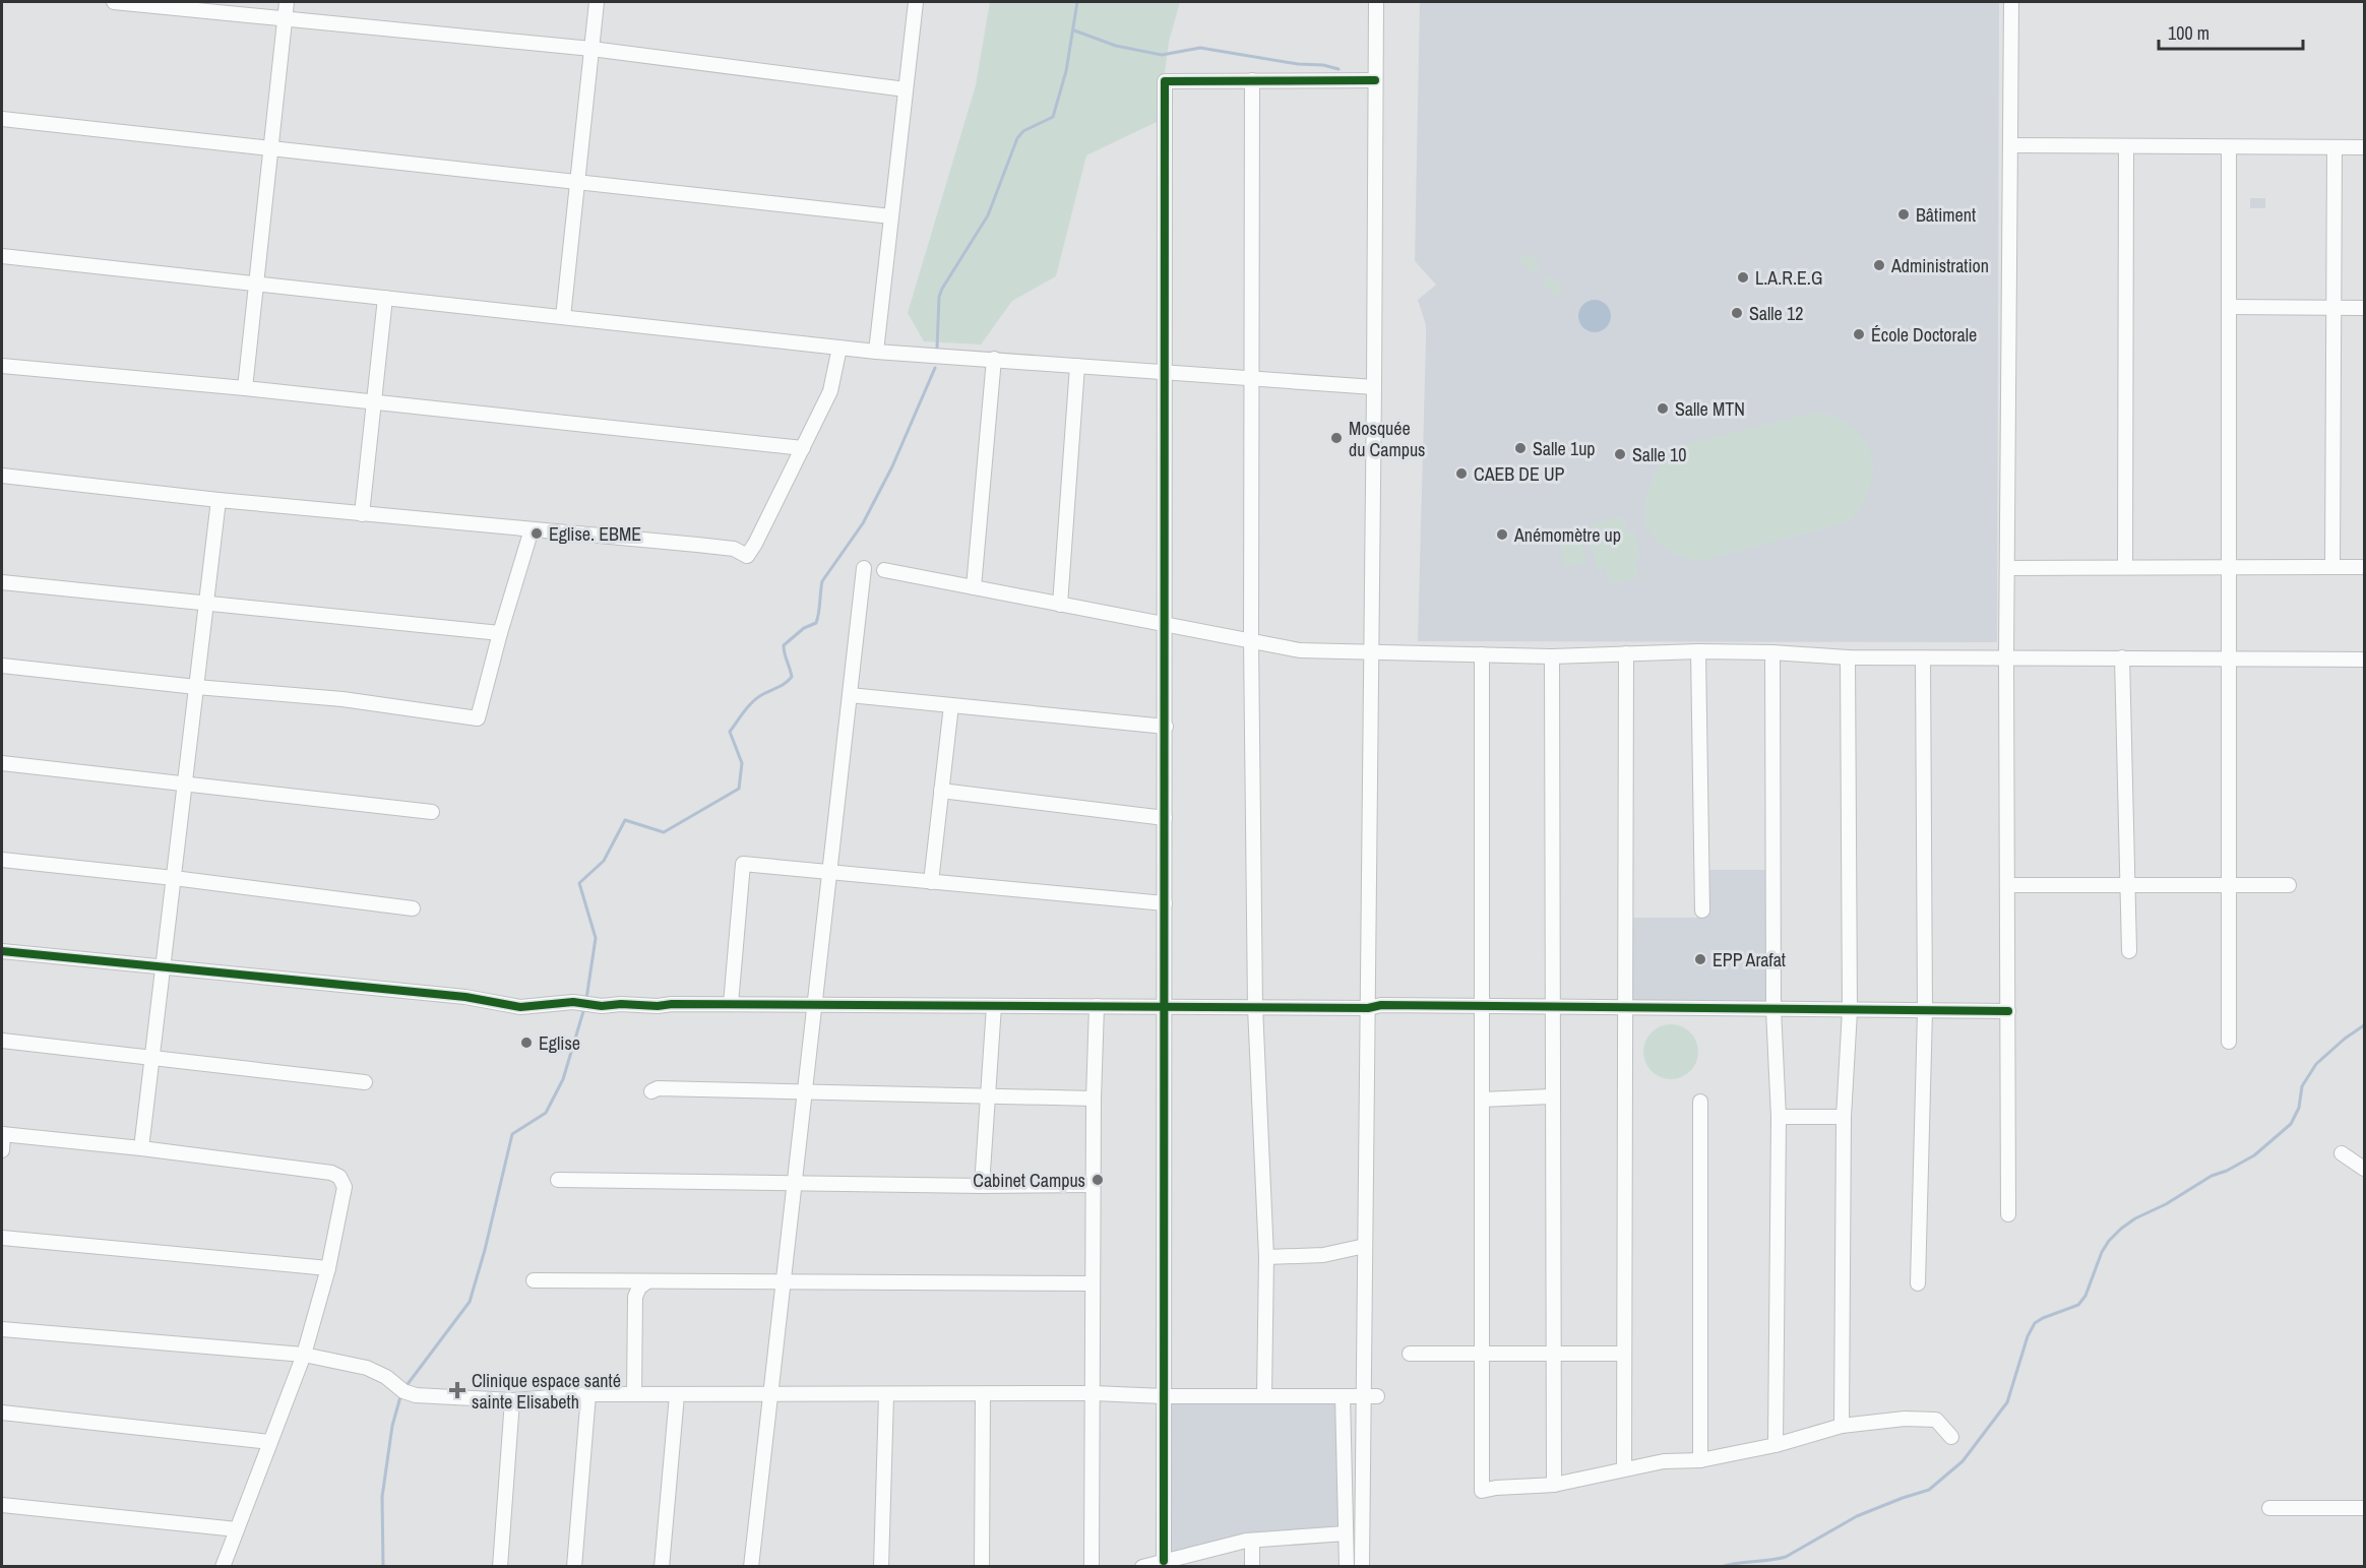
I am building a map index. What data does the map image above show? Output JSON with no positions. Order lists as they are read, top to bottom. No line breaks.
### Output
{"places":{"other":["Bâtiment","Administration","L.A.R.E.G","Salle 12","École Doctorale","Salle MTN","Mosquée du Campus","Salle 1up","Salle 10","CAEB DE UP","Eglise. EBME","Anémomètre up","EPP Arafat","Eglise","Cabinet Campus"],"health":["Clinique espace santé sainte Elisabeth"]},"scale_bar":"100 m"}
